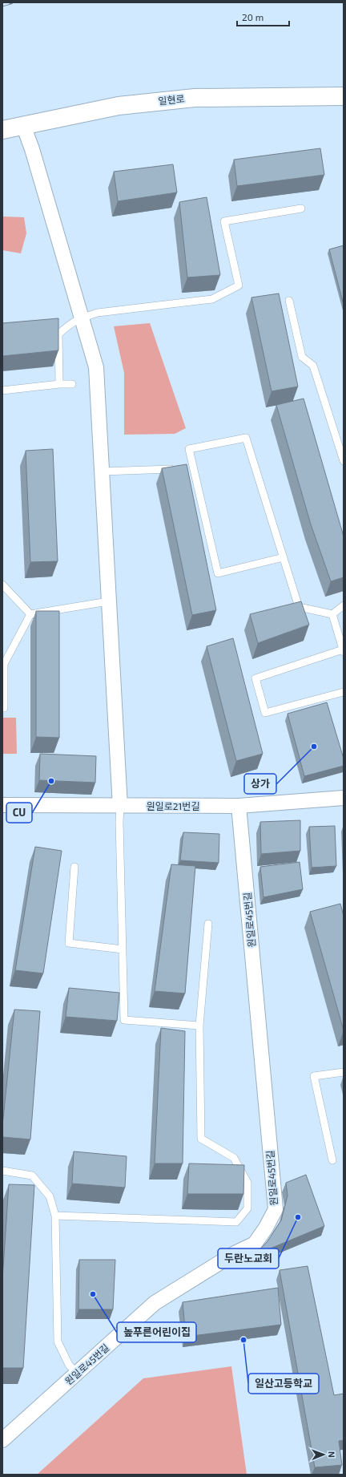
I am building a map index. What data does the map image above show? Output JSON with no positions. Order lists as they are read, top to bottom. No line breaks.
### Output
{"streets":{"main road":["일현로"],"street":["원일로21번길","원일로45번길"]},"crossings":[["원일로21번길","원일로45번길"]],"places":["상가","CU","두란노교회","높푸른어린이집","일산고등학교"],"scale_bar":"20 m","north":"right"}
